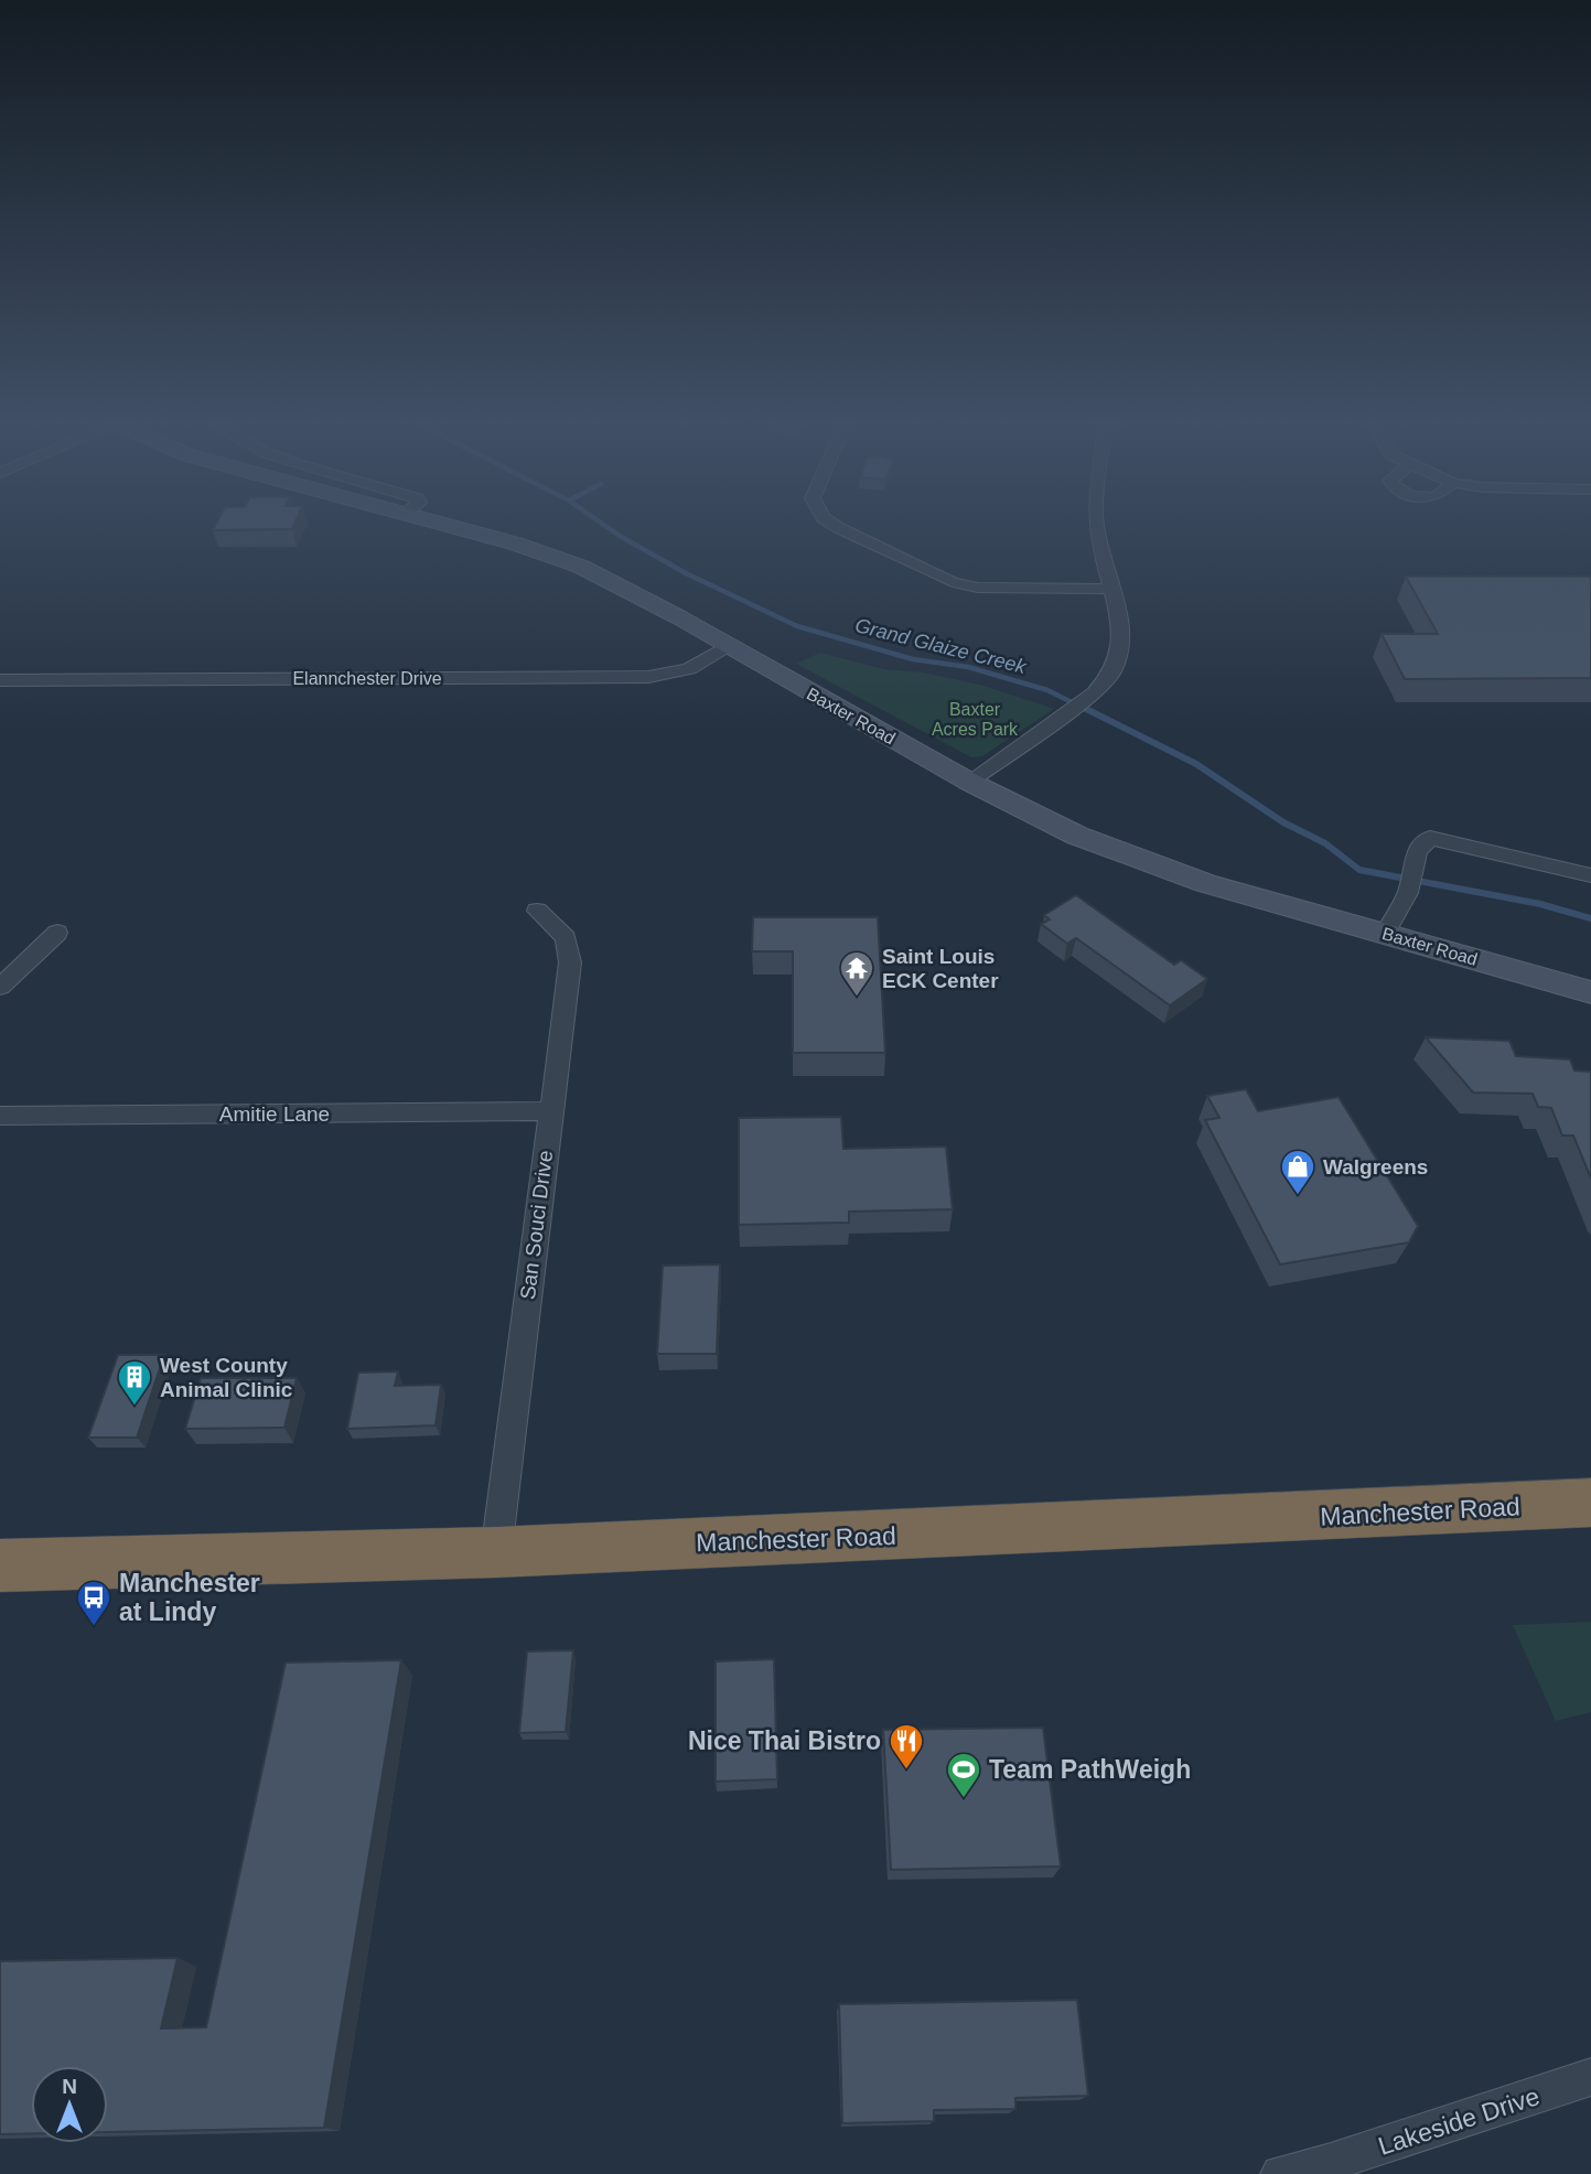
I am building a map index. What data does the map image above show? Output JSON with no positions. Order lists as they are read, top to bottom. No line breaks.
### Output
{"streets":{"highway":["Manchester Road"],"main road":["Baxter Road"],"street":["Elannchester Drive","Amitie Lane","San Souci Drive","Lakeside Drive"]},"crossings":[["Elannchester Drive","Baxter Road"],["Amitie Lane","San Souci Drive"],["San Souci Drive","Manchester Road"]],"water":["Grand Glaize Creek"],"parks":["Baxter Acres Park"],"places":{"temple":["Saint Louis ECK Center"],"shop":["Walgreens"],"building":["West County Animal Clinic"],"bus stop":["Manchester at Lindy"],"restaurant":["Nice Thai Bistro"],"sports":["Team PathWeigh"]},"north":"top"}
